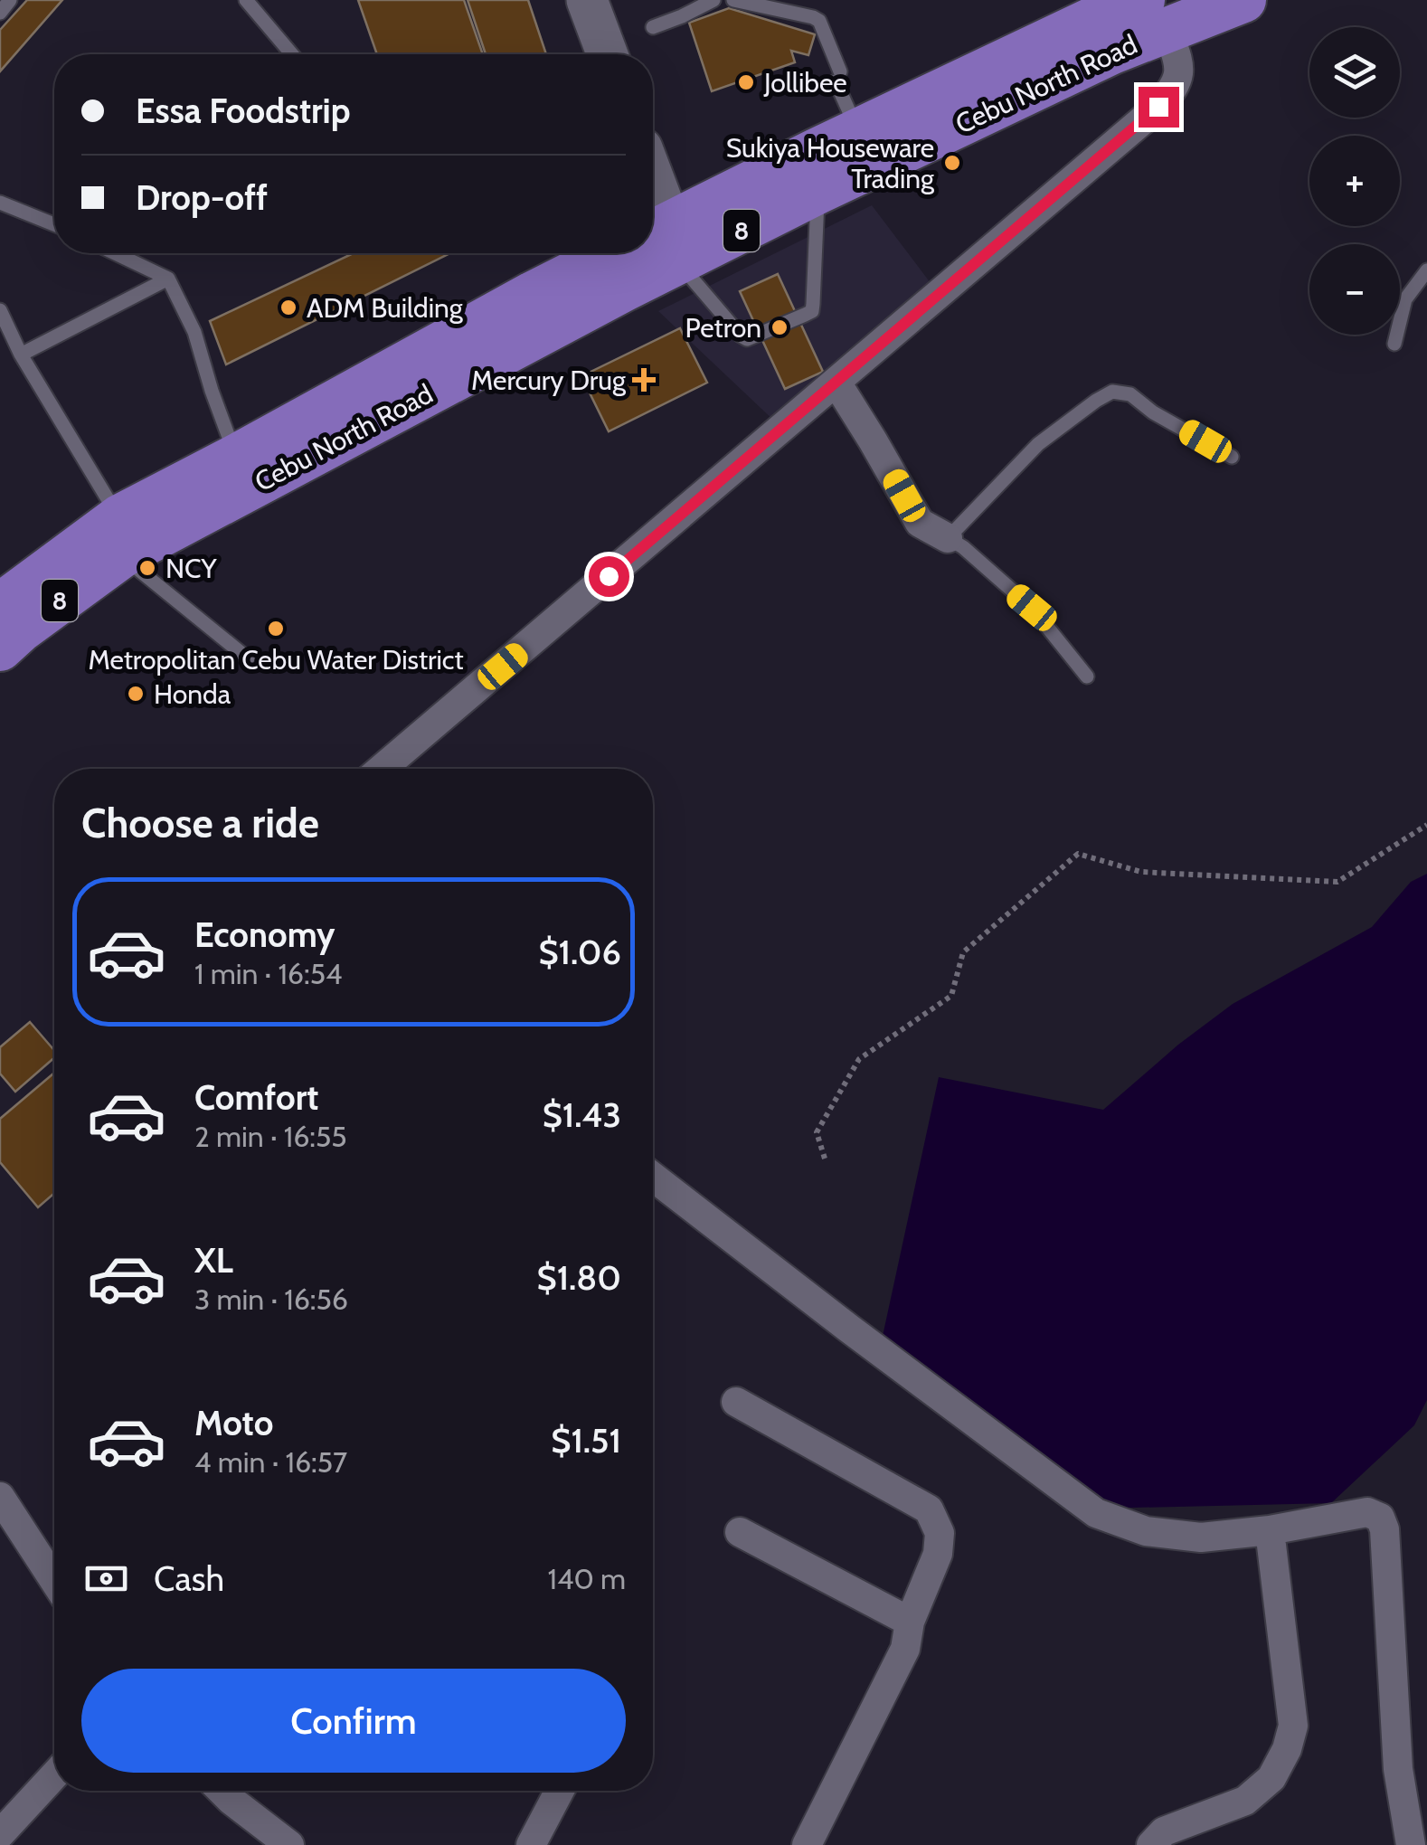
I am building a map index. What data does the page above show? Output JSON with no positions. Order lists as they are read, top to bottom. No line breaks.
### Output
{"streets":{"main road":["Cebu North Road","8"]},"places":{"other":["Jollibee","Sukiya Houseware Trading","ADM Building","Petron","NCY","Metropolitan Cebu Water District","Honda"],"health":["Mercury Drug"]},"page":{"map_buttons":["+","−"],"banner":["Essa Foodstrip","Drop-off"],"heading":"Choose a ride","list":[{"name":"Economy","note":"1 min · 16:54","value":"$1.06"},{"name":"Comfort","note":"2 min · 16:55","value":"$1.43"},{"name":"XL","note":"3 min · 16:56","value":"$1.80"},{"name":"Moto","note":"4 min · 16:57","value":"$1.51"}],"pay":["Cash","140 m"],"buttons":"Confirm"}}
